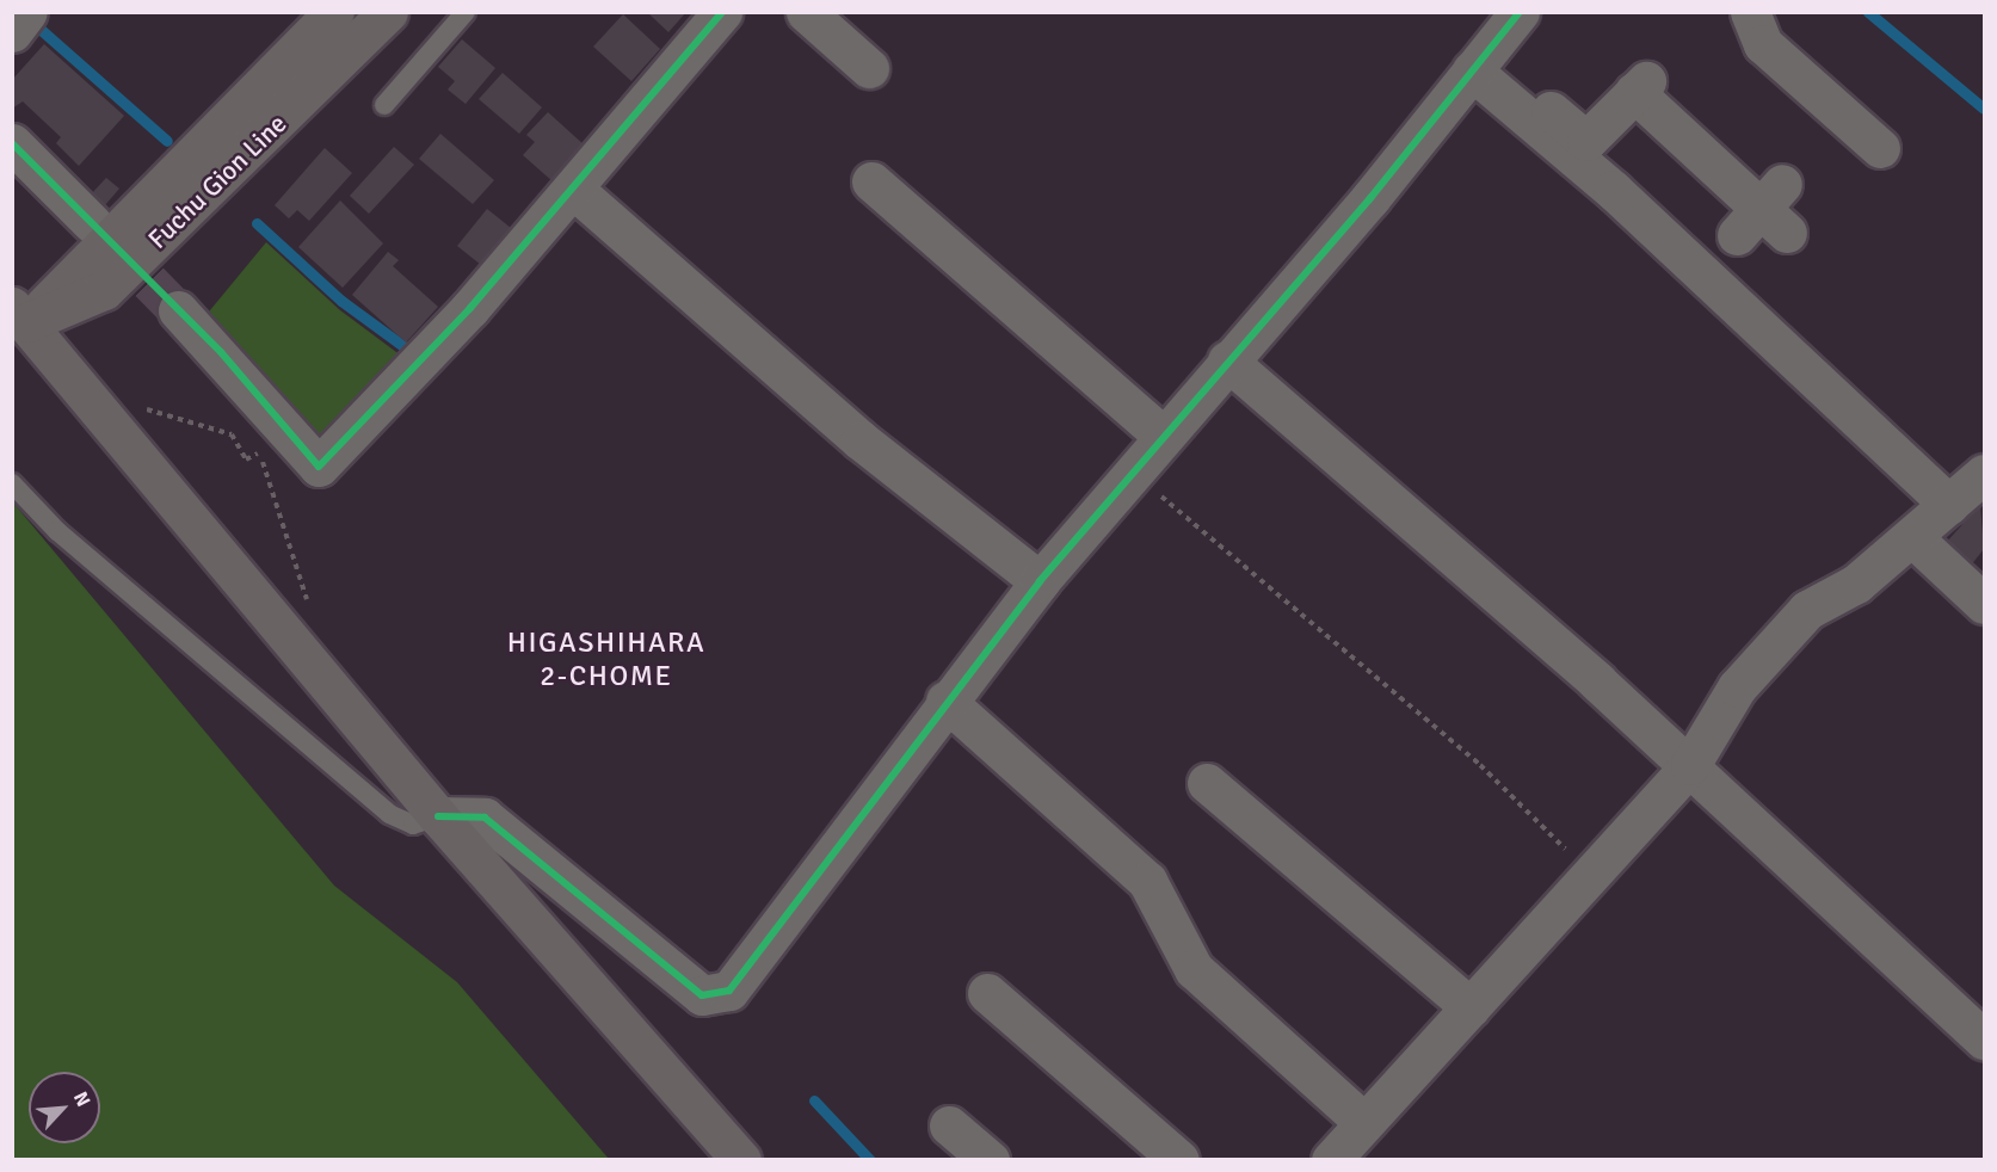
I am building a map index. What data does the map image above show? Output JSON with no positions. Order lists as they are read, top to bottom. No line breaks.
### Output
{"streets":{"street":["Fuchu Gion Line"]},"districts":["HIGASHIHARA 2-CHOME"],"north":"top right"}
